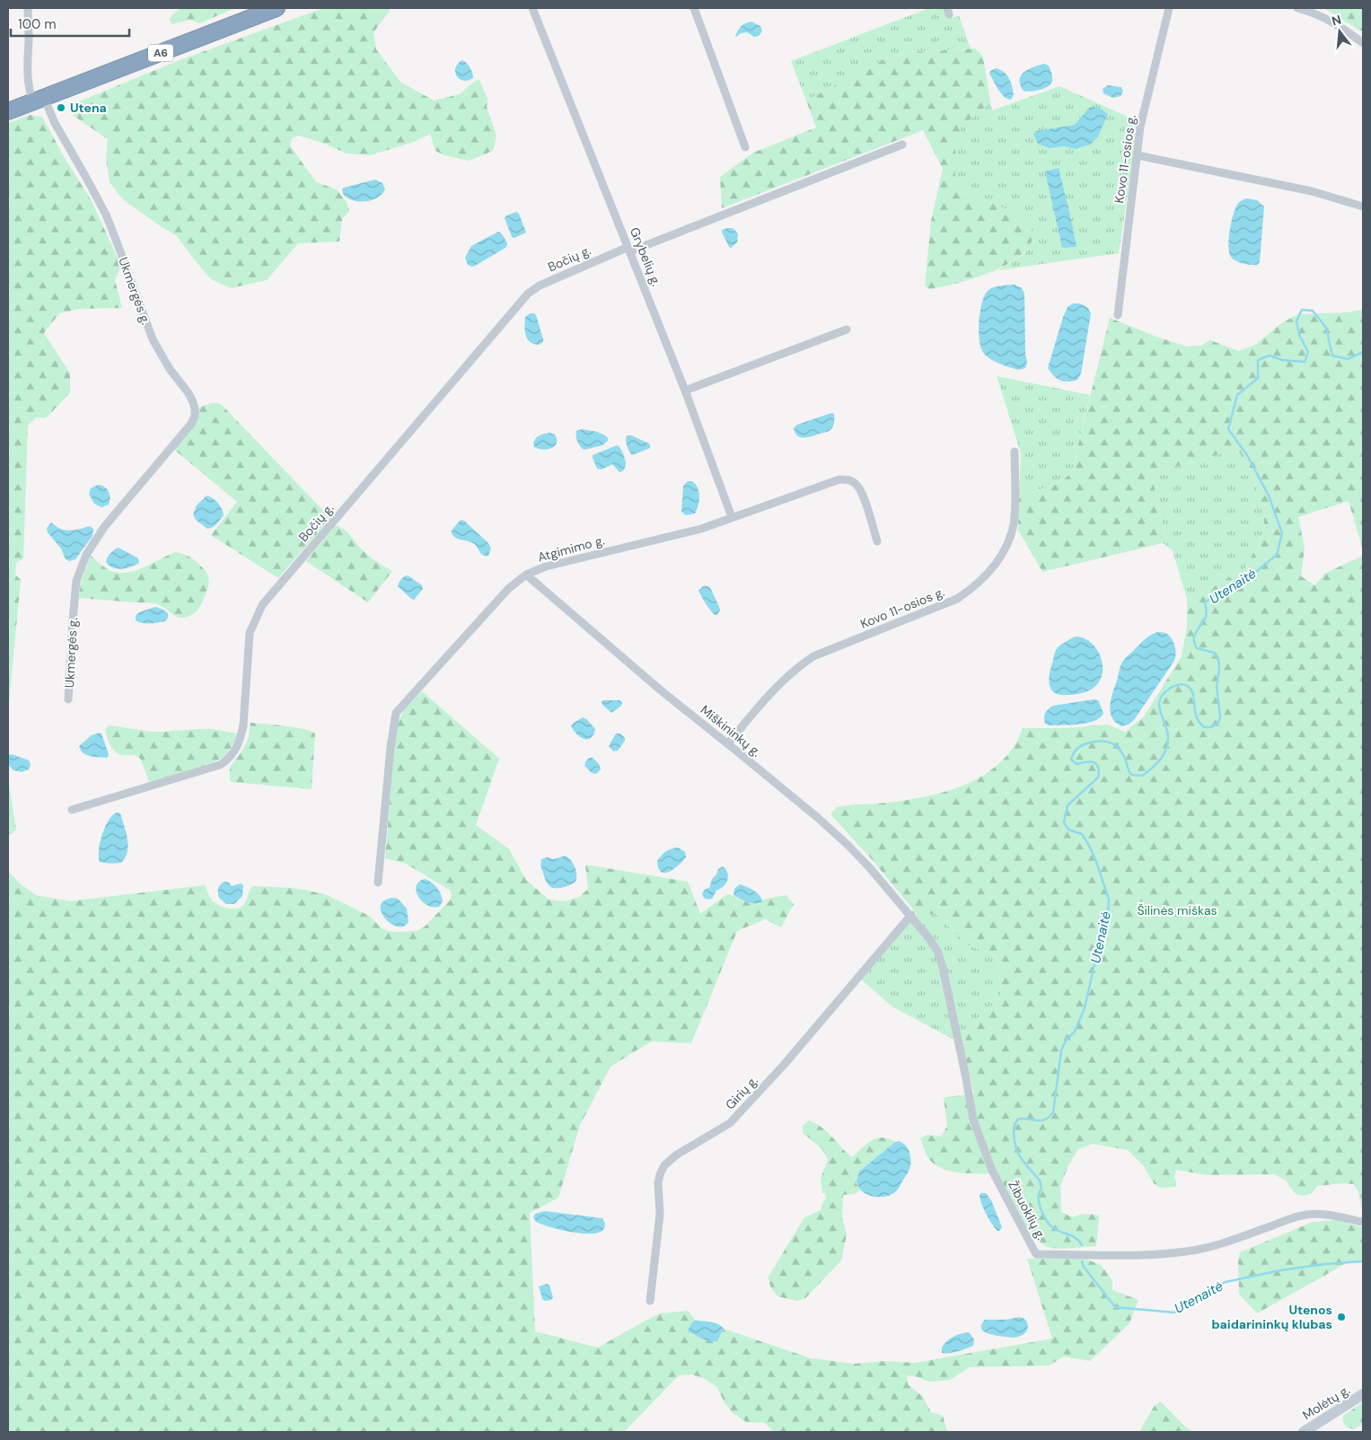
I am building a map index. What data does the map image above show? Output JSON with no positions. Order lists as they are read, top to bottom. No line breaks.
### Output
{"streets":{"highway":["A6"],"main road":["Molėtų g."],"street":["Kovo 11-osios g.","Grybelių g.","Bočių g.","Ukmergės g.","Atgimimo g.","Miškininkų g.","Girių g.","Žibuoklių g."]},"crossings":[["A6","Ukmergės g."],["Kovo 11-osios g.","Miškininkų g."],["Grybelių g.","Bočių g."],["Grybelių g.","Atgimimo g."],["Atgimimo g.","Miškininkų g."],["Miškininkų g.","Girių g."],["Miškininkų g.","Žibuoklių g."],["Girių g.","Žibuoklių g."]],"water":["Utenaitė"],"parks":["Šilinės miškas"],"places":["Utena","Utenos baidarininkų klubas"],"scale_bar":"100 m","north":"top"}
